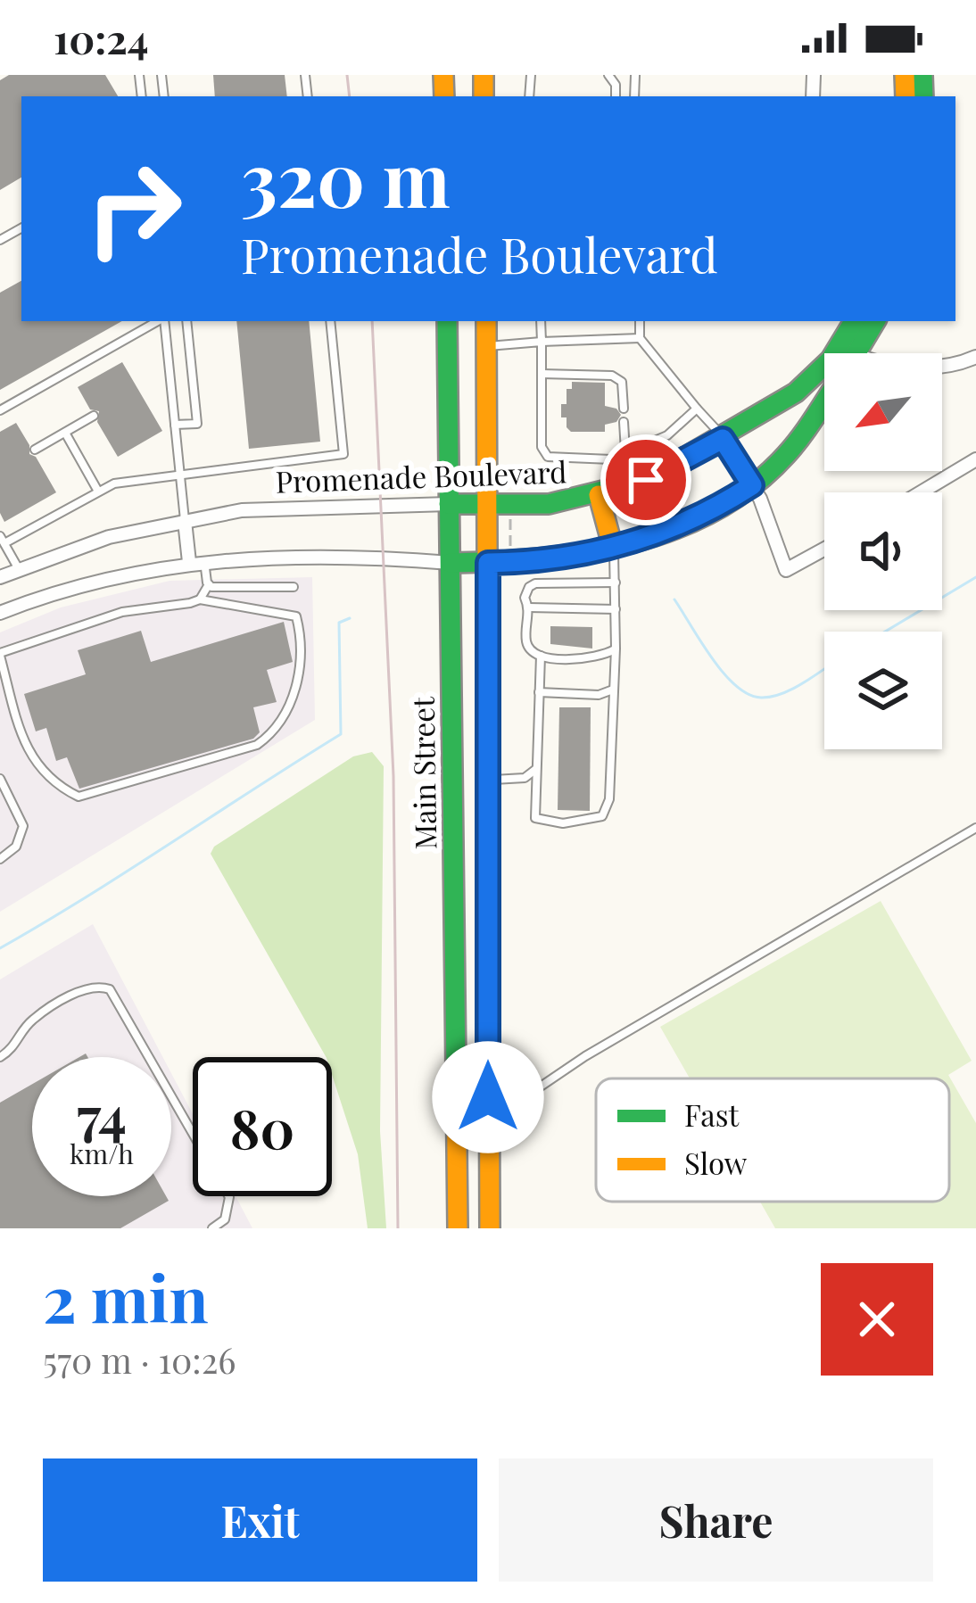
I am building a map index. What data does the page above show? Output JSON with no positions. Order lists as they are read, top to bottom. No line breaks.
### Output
{"streets":{"main road":["Promenade Boulevard","Main Street"]},"crossings":[["Promenade Boulevard","Main Street"]],"legend":["Fast","Slow"],"north":"bottom left","page":{"status":"10:24","turn":["320 m","Promenade Boulevard"],"speed":"74 km/h","limit":"80","heading":["2 min","570 m · 10:26"],"buttons":["Exit","Share"]}}
